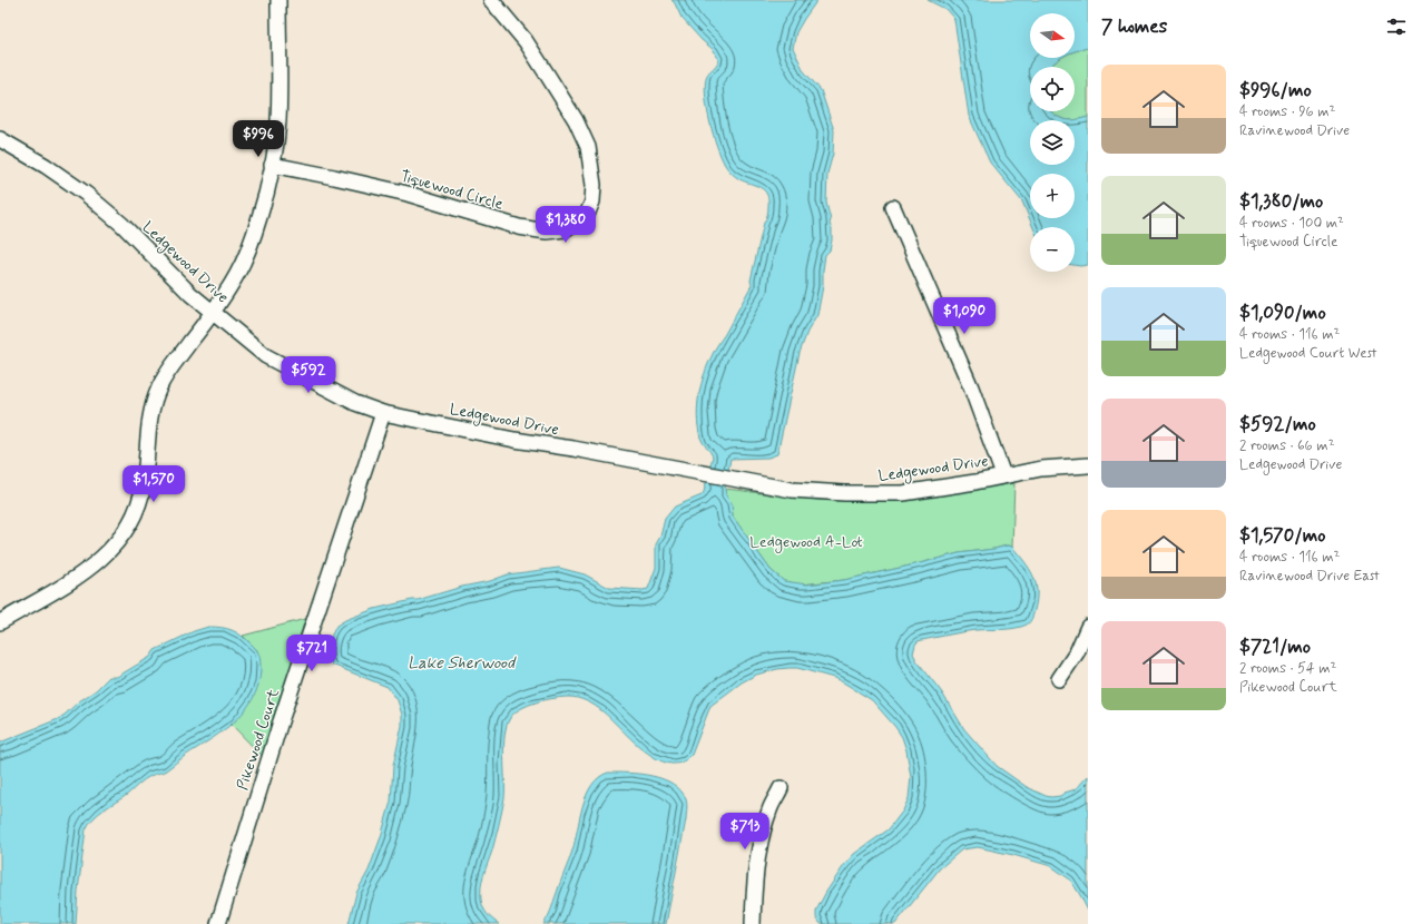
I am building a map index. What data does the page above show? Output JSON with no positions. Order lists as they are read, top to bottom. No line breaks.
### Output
{"streets":{"street":["Tiquewood Circle","Ledgewood Drive","Pikewood Court"]},"crossings":[["Ledgewood Drive","Pikewood Court"]],"water":["Lake Sherwood"],"parks":["Ledgewood A-Lot"],"north":"right","page":{"heading":"7 homes","map_buttons":["+","−"],"list":[{"name":"$996/mo","note":"4 rooms · 96 m² · Ravinewood Drive"},{"name":"$1,380/mo","note":"4 rooms · 100 m² · Tiquewood Circle"},{"name":"$1,090/mo","note":"4 rooms · 116 m² · Ledgewood Court West"},{"name":"$592/mo","note":"2 rooms · 66 m² · Ledgewood Drive"},{"name":"$1,570/mo","note":"4 rooms · 116 m² · Ravinewood Drive East"},{"name":"$721/mo","note":"2 rooms · 54 m² · Pikewood Court"}],"price":["$996","$1,380","$1,090","$592","$1,570","$721","$713"]}}
